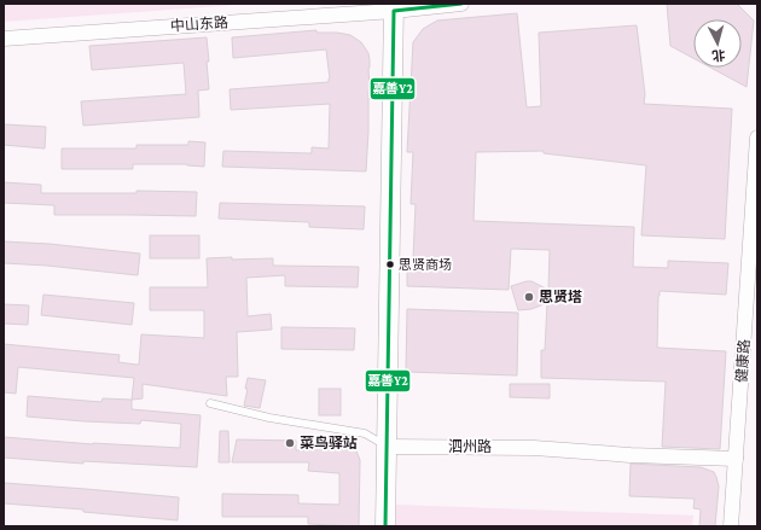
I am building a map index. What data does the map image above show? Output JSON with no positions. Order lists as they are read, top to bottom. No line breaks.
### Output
{"streets":{"street":["中山东路","健康路","泗州路"]},"crossings":[["健康路","泗州路"]],"places":["思贤商场","思贤塔","菜鸟驿站"],"lines":["transit line 嘉善Y2"],"north":"bottom"}
